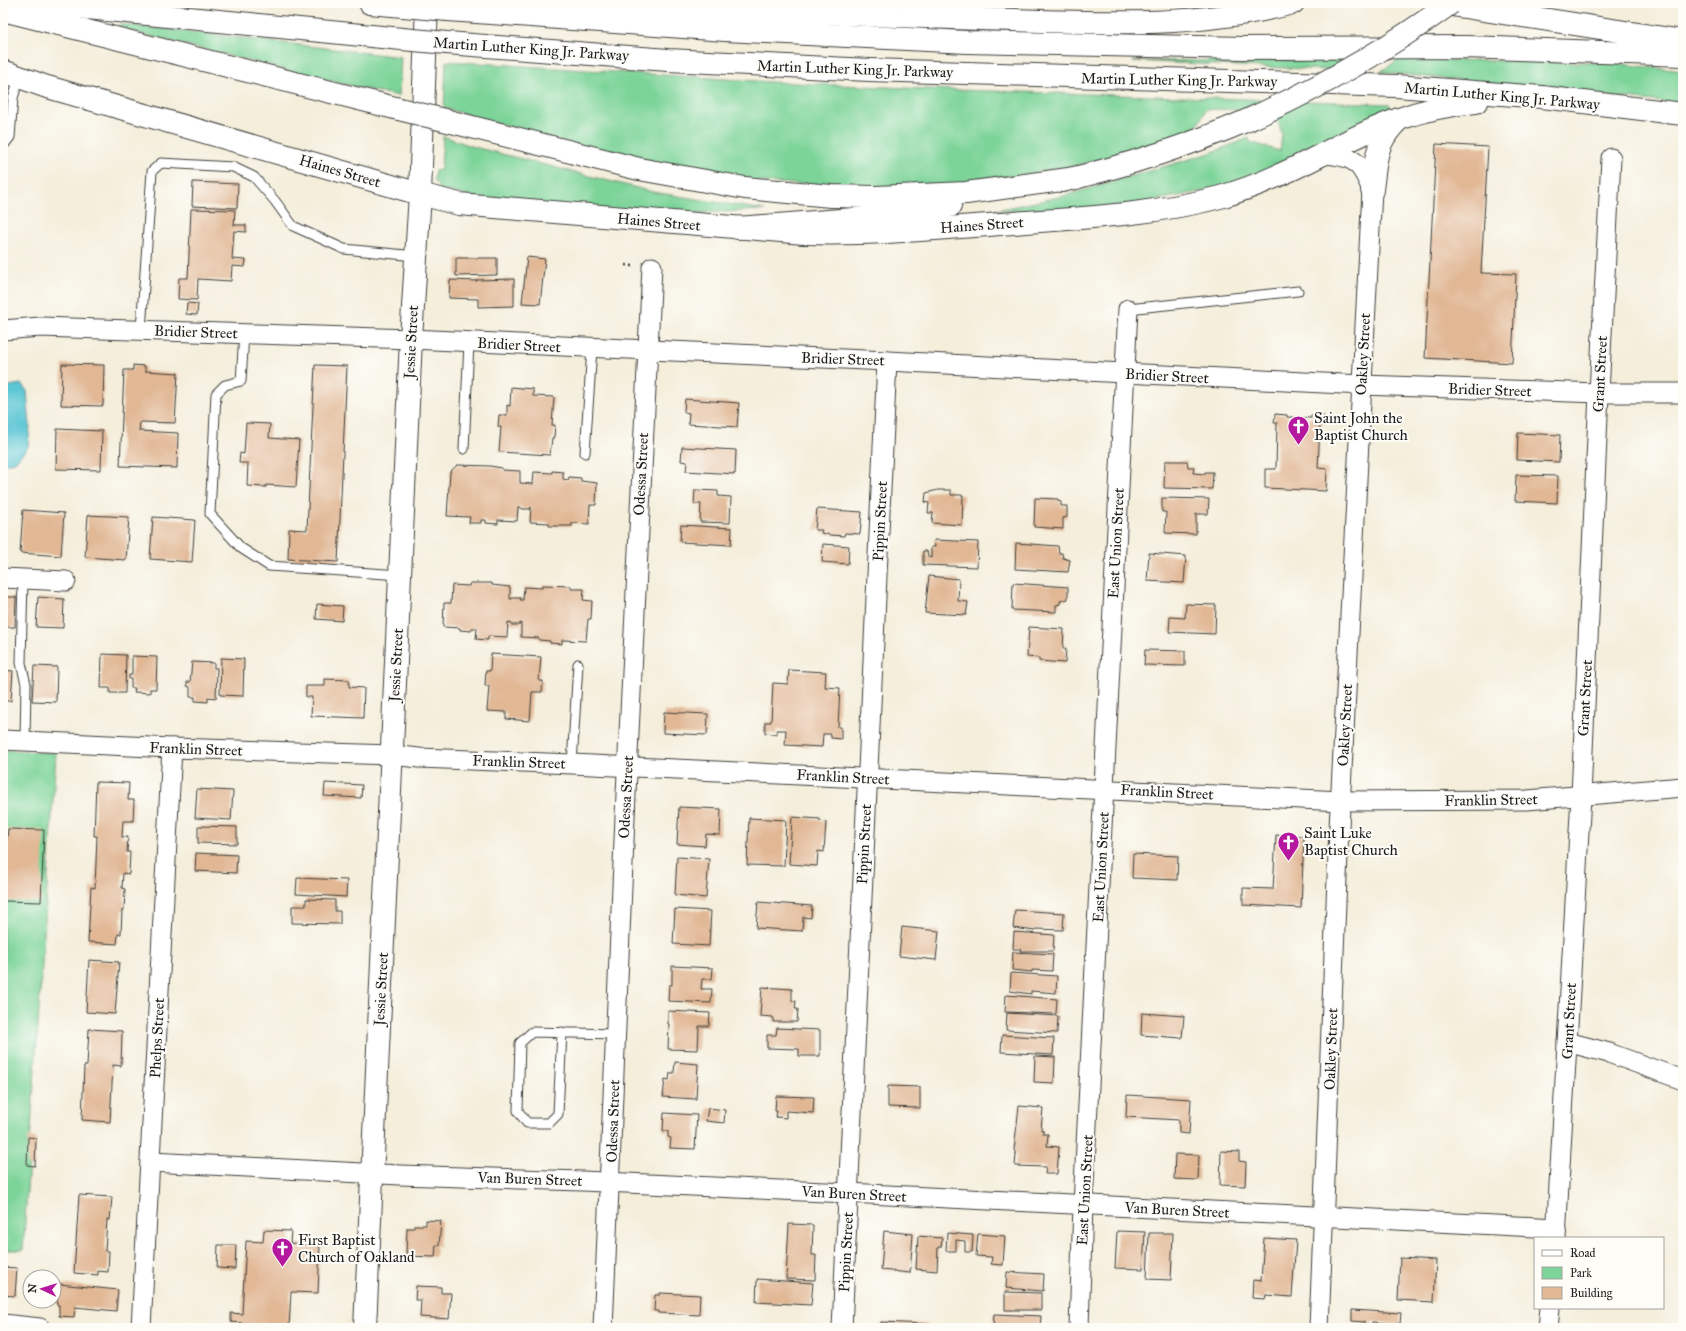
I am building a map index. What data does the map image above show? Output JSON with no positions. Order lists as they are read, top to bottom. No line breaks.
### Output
{"streets":{"main road":["Martin Luther King Jr. Parkway","Haines Street","Jessie Street"],"street":["Bridier Street","Oakley Street","Grant Street","Odessa Street","Pippin Street","East Union Street","Franklin Street","Phelps Street","Van Buren Street"]},"crossings":[["Martin Luther King Jr. Parkway","Haines Street"],["Haines Street","Jessie Street"],["Haines Street","Oakley Street"],["Bridier Street","Jessie Street"],["Bridier Street","Oakley Street"],["Bridier Street","Grant Street"],["Bridier Street","Odessa Street"],["Bridier Street","Pippin Street"],["Bridier Street","East Union Street"],["Jessie Street","Franklin Street"],["Jessie Street","Van Buren Street"],["Oakley Street","Franklin Street"],["Oakley Street","Van Buren Street"],["Grant Street","Franklin Street"],["Grant Street","Van Buren Street"],["Odessa Street","Franklin Street"],["Odessa Street","Van Buren Street"],["Pippin Street","Franklin Street"],["Pippin Street","Van Buren Street"],["East Union Street","Franklin Street"],["East Union Street","Van Buren Street"],["Franklin Street","Phelps Street"],["Phelps Street","Van Buren Street"]],"places":{"church":["Saint John the Baptist Church","Saint Luke Baptist Church","First Baptist Church of Oakland"]},"legend":["Road","Park","Building"],"north":"left"}
